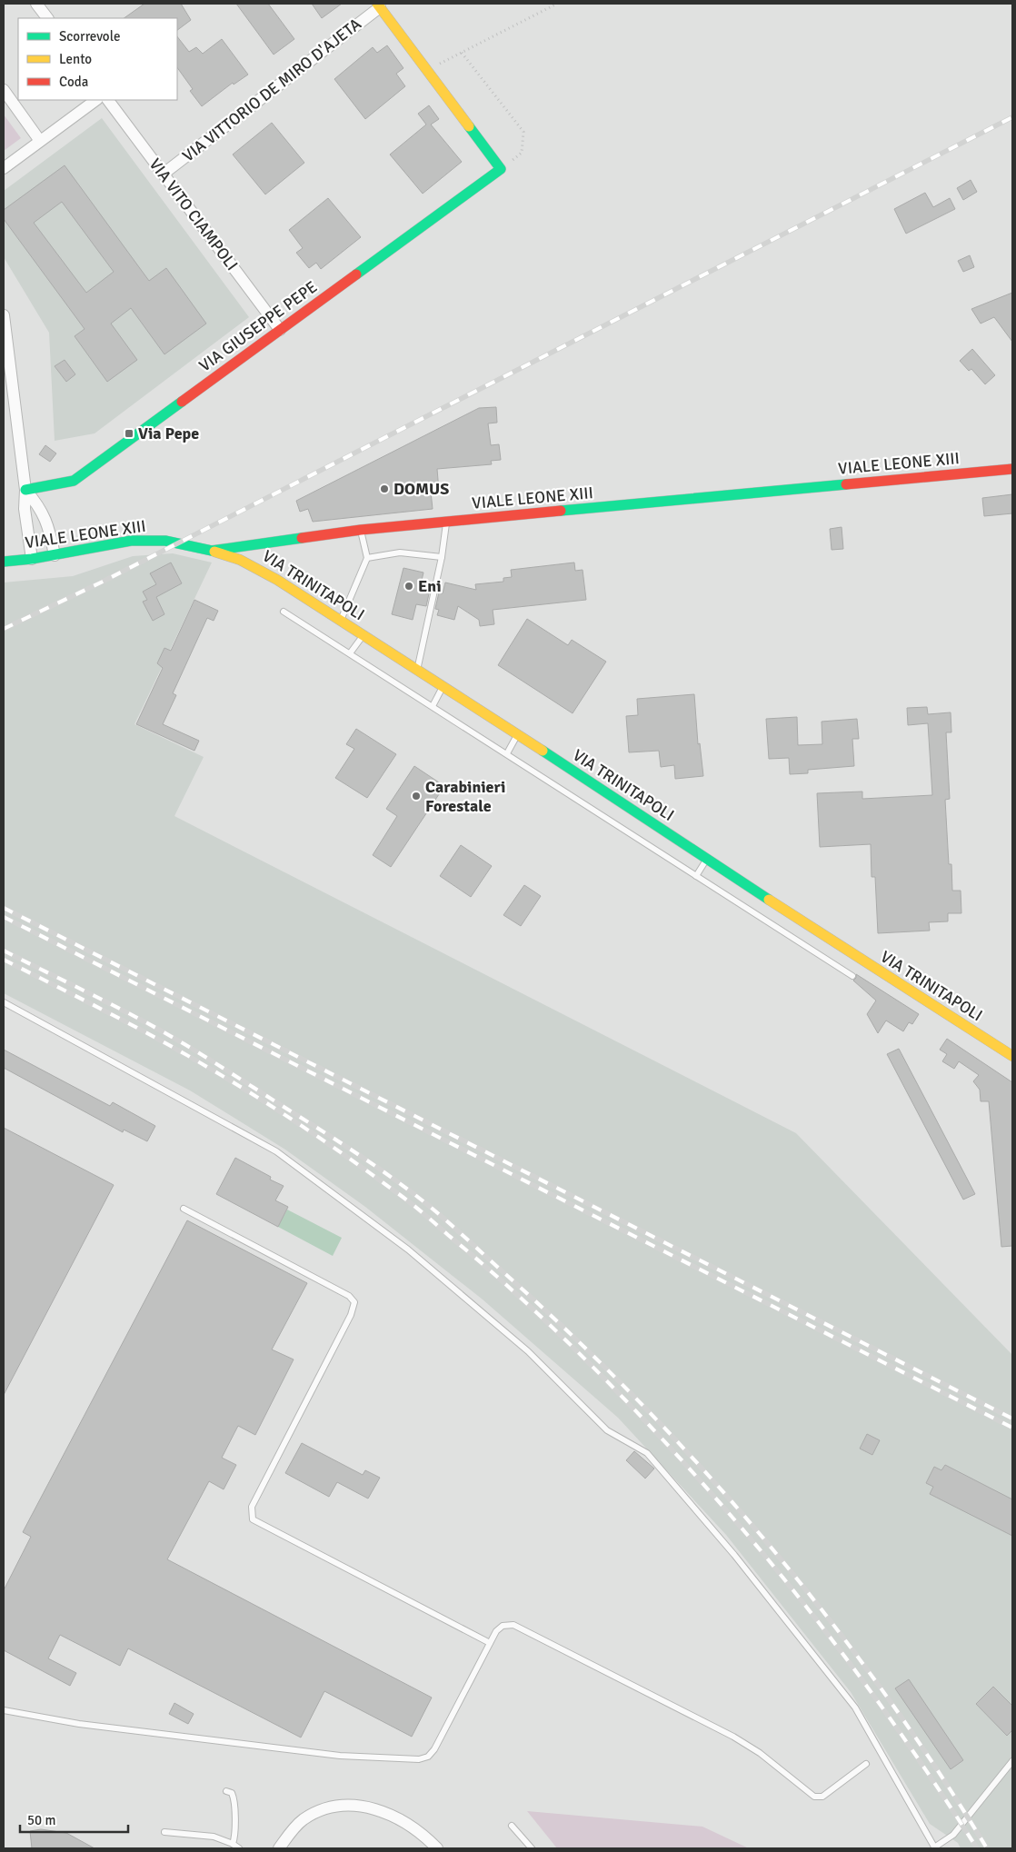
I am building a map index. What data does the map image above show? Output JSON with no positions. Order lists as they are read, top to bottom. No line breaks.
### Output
{"streets":{"street":["VIA VITTORIO DE MIRO D'AJETA","VIA VITO CIAMPOLI","VIA GIUSEPPE PEPE","VIALE LEONE XIII","VIA TRINITAPOLI"]},"crossings":[["VIA VITTORIO DE MIRO D'AJETA","VIA VITO CIAMPOLI"],["VIA VITTORIO DE MIRO D'AJETA","VIA GIUSEPPE PEPE"],["VIA VITO CIAMPOLI","VIA GIUSEPPE PEPE"],["VIALE LEONE XIII","VIA TRINITAPOLI"]],"places":{"transit":["Via Pepe"],"other":["DOMUS","Eni","Carabinieri Forestale"]},"legend":["Scorrevole","Lento","Coda"],"scale_bar":"50 m"}
